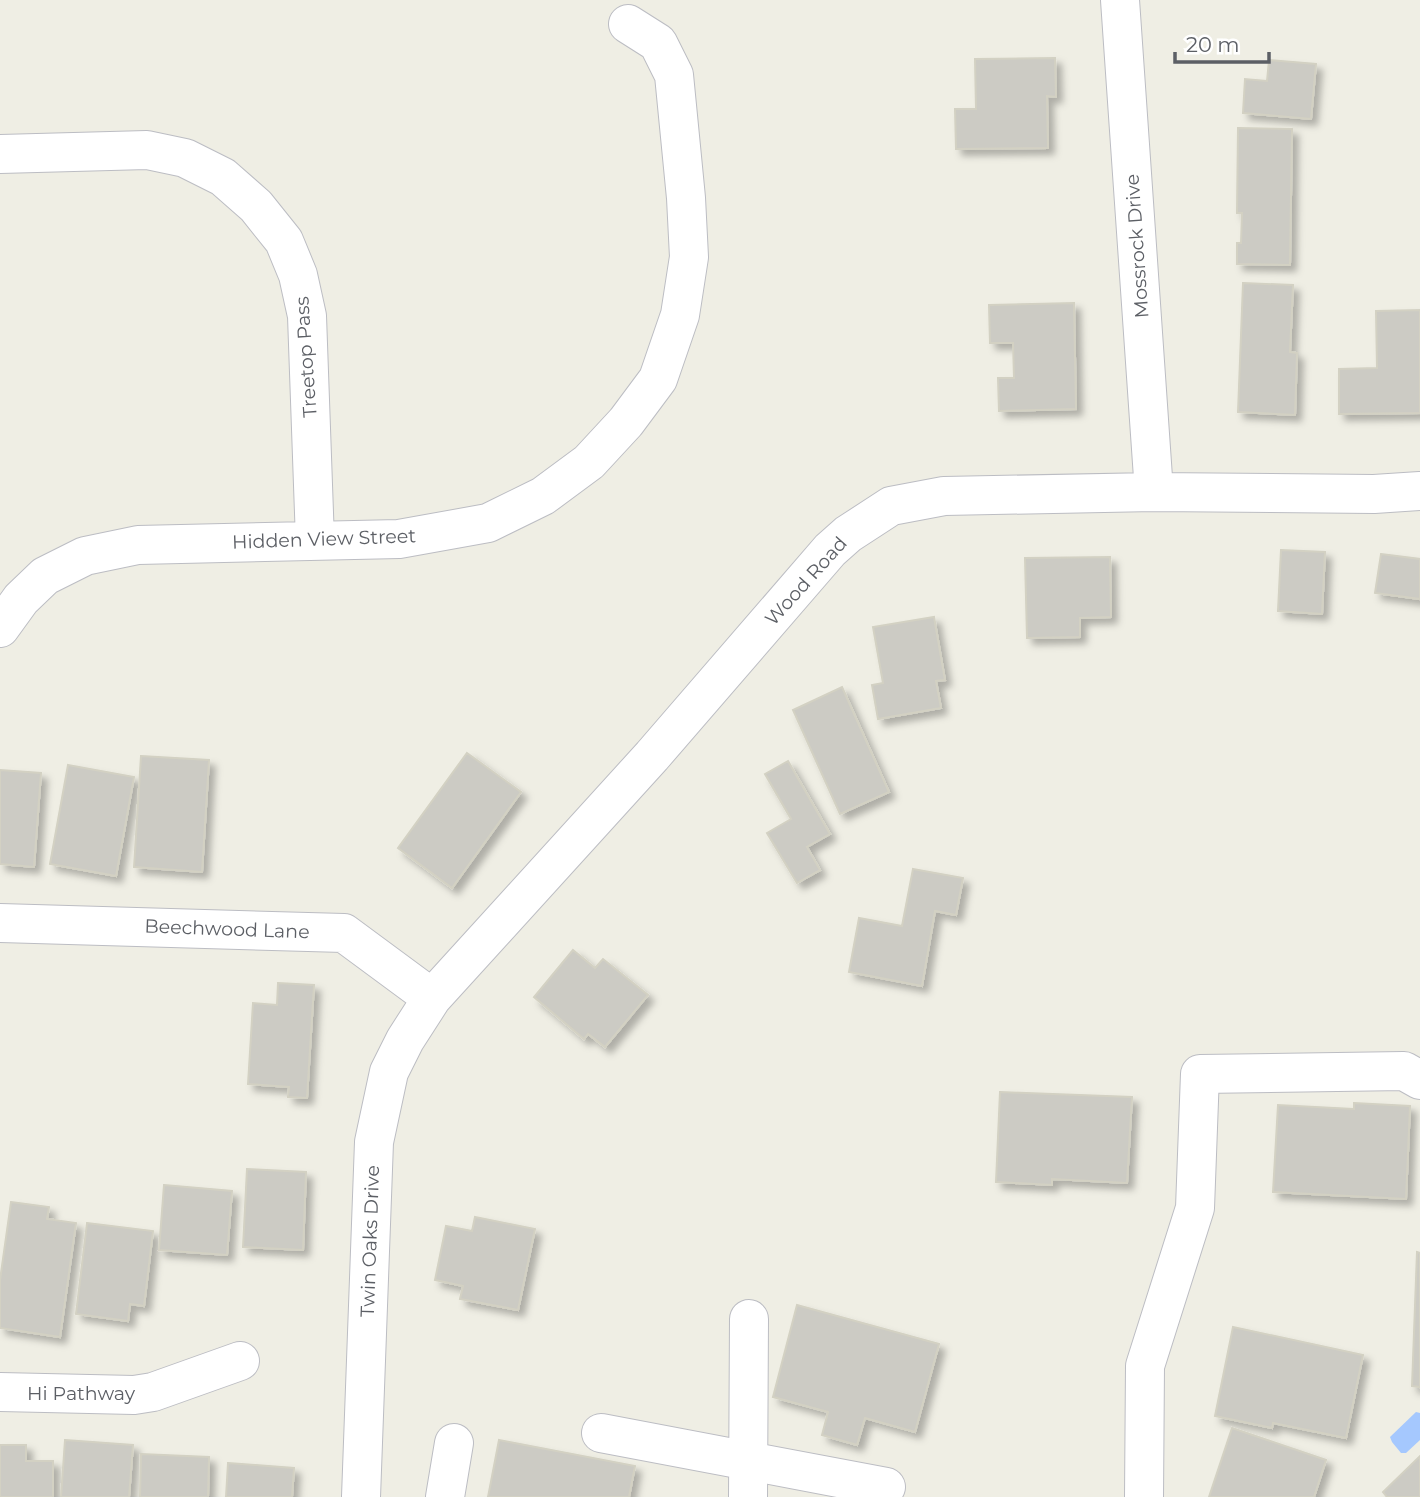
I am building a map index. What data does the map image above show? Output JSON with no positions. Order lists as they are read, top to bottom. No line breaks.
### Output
{"streets":{"street":["Mossrock Drive","Treetop Pass","Hidden View Street","Wood Road","Beechwood Lane","Twin Oaks Drive","Hi Pathway"]},"crossings":[["Mossrock Drive","Wood Road"],["Treetop Pass","Hidden View Street"],["Wood Road","Beechwood Lane"],["Wood Road","Twin Oaks Drive"],["Beechwood Lane","Twin Oaks Drive"]],"scale_bar":"20 m"}
